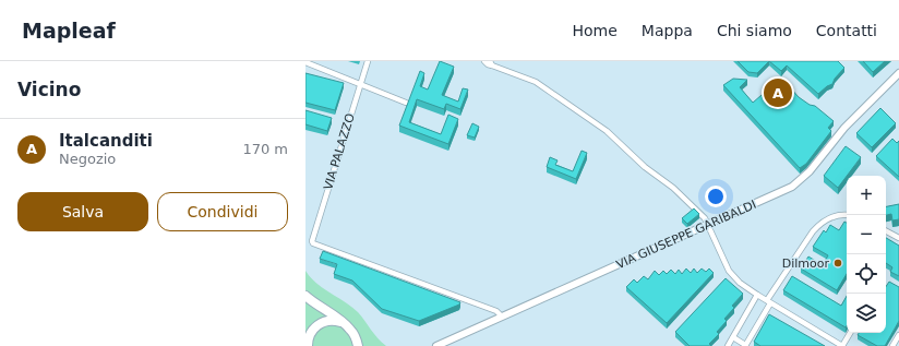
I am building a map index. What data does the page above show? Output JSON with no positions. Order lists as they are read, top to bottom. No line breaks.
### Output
{"streets":{"street":["VIA PALAZZO","VIA GIUSEPPE GARIBALDI"]},"crossings":[["VIA PALAZZO","VIA GIUSEPPE GARIBALDI"]],"places":["Dilmoor"],"page":{"header":"Mapleaf","nav":["Home","Mappa","Chi siamo","Contatti"],"heading":"Vicino","pins":"A","list":[{"mark":"A","name":"Italcanditi","note":"Negozio","value":"170 m"}],"map_buttons":["+","−"],"buttons":["Salva","Condividi"]}}
